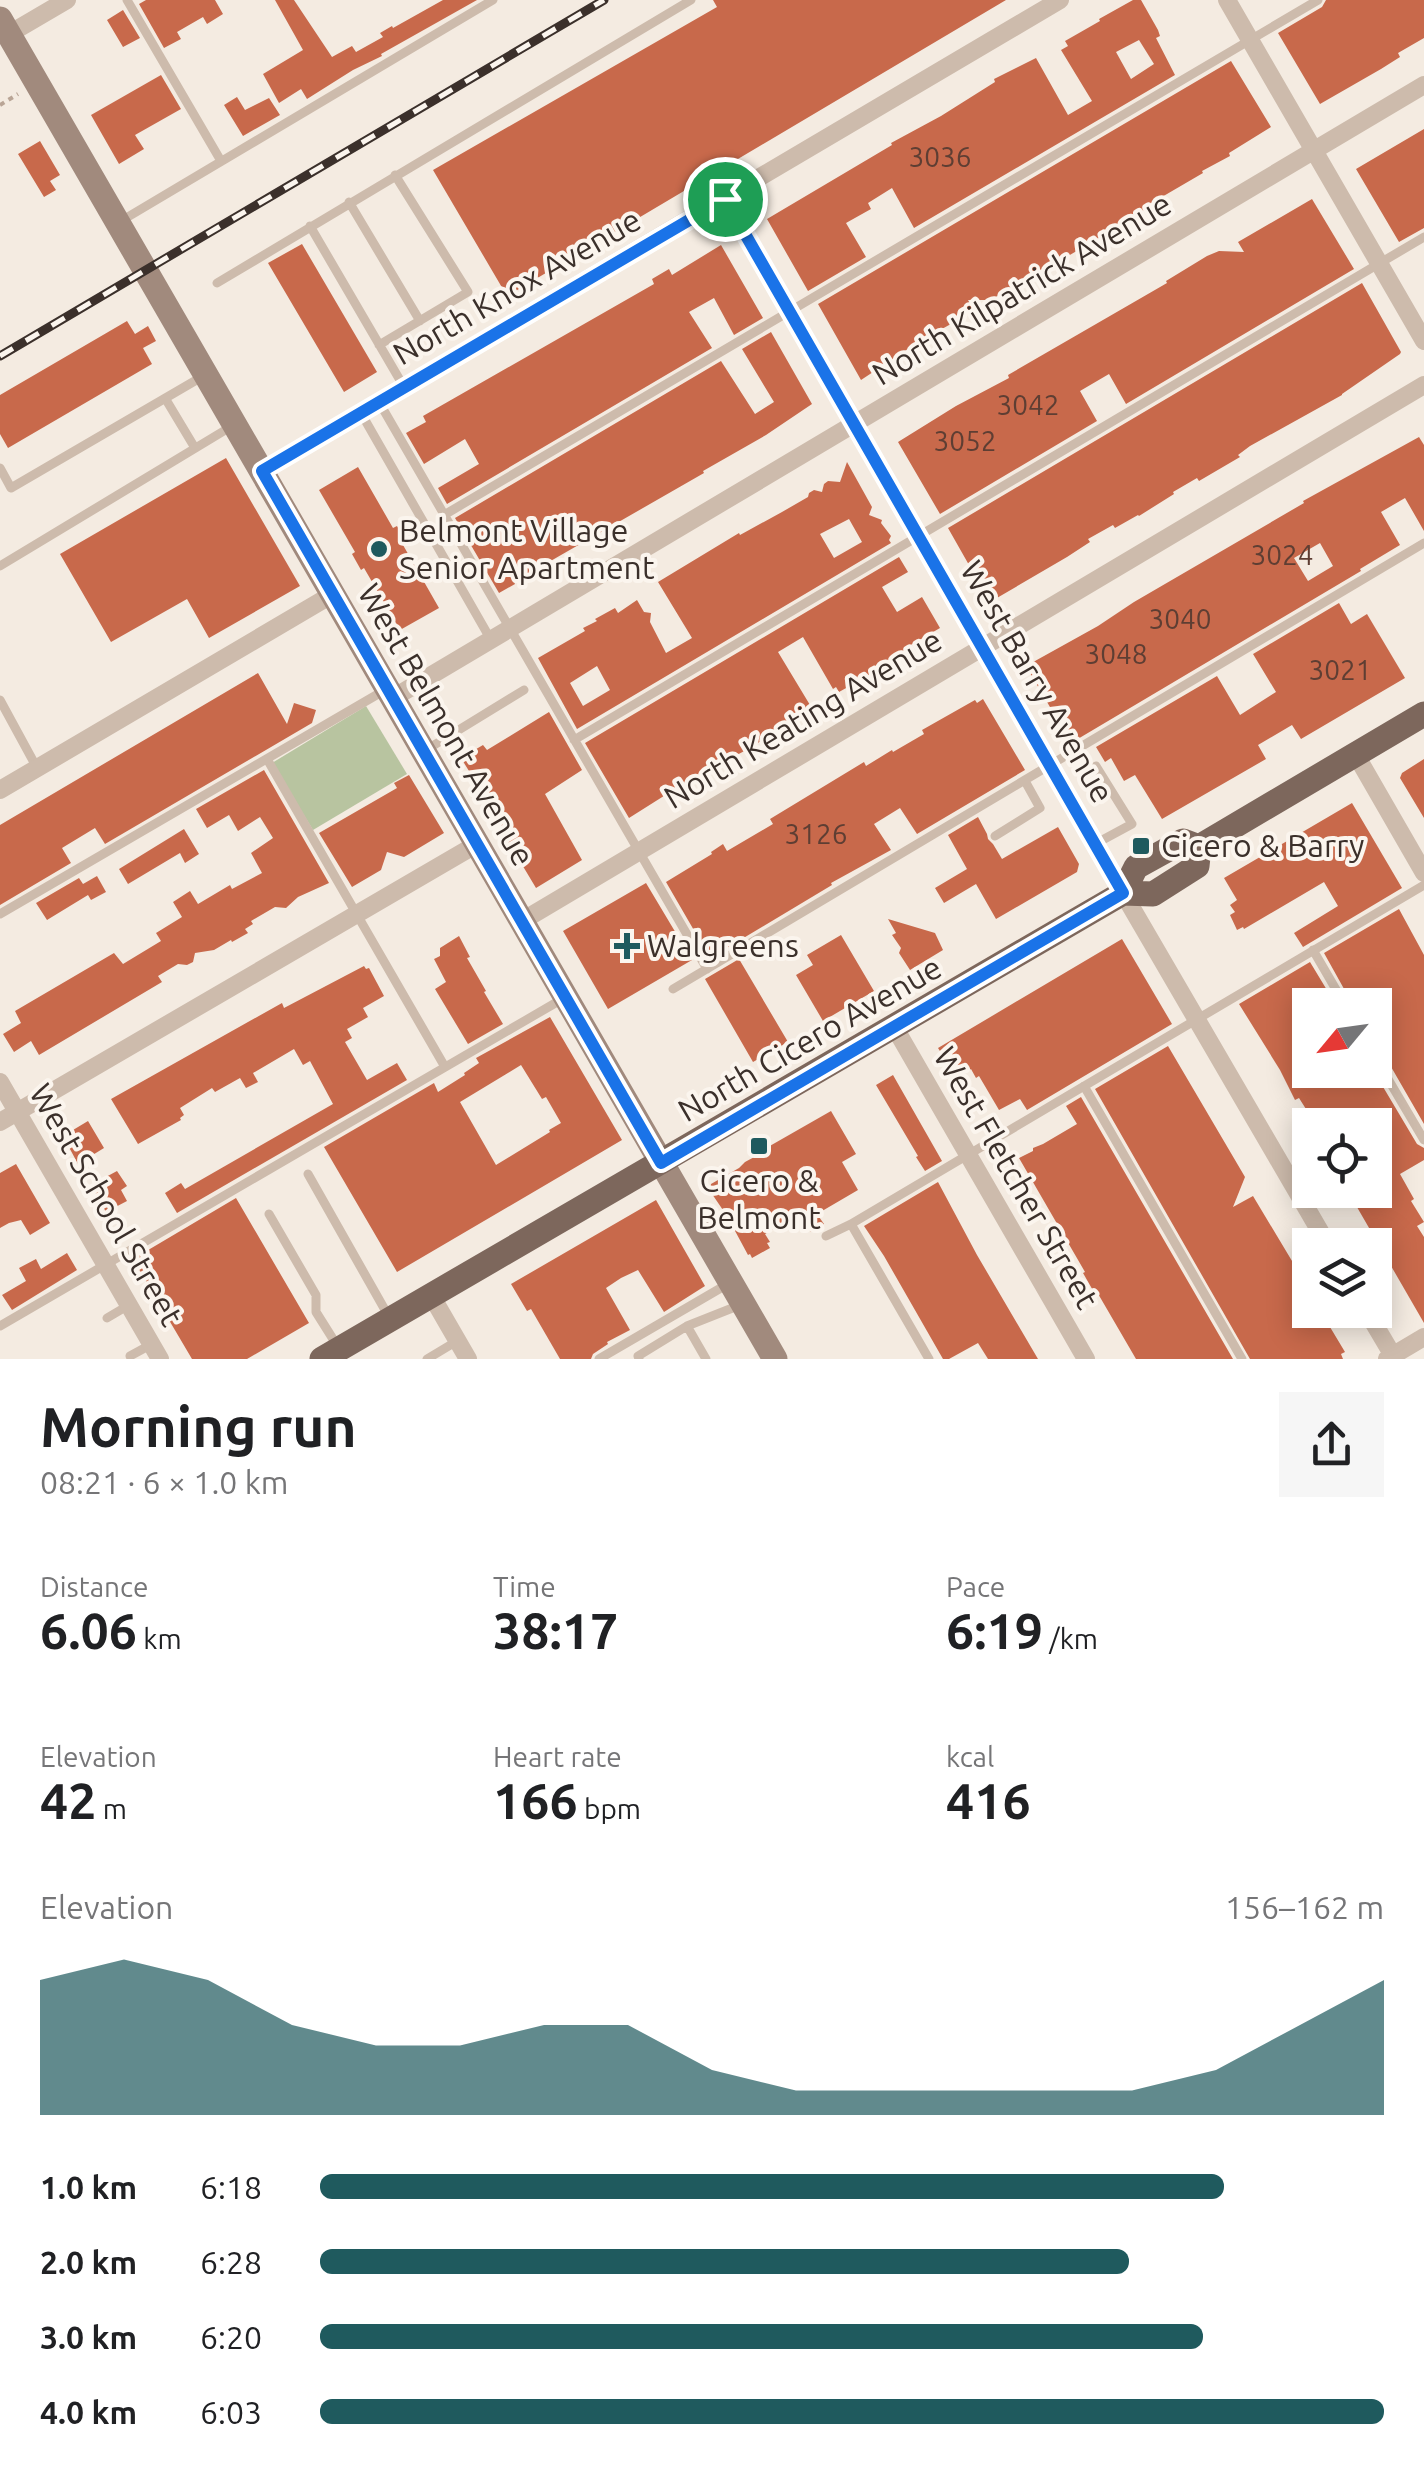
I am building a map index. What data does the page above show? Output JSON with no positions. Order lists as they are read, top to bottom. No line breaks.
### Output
{"streets":{"main road":["West Belmont Avenue","North Cicero Avenue"],"street":["North Knox Avenue","North Kilpatrick Avenue","West Barry Avenue","North Keating Avenue","West Fletcher Street","West School Street"]},"crossings":[["North Knox Avenue","West Barry Avenue"],["North Knox Avenue","West Belmont Avenue"],["North Kilpatrick Avenue","West Barry Avenue"],["North Kilpatrick Avenue","West Belmont Avenue"],["West Barry Avenue","North Keating Avenue"],["West Barry Avenue","North Cicero Avenue"],["North Keating Avenue","West Belmont Avenue"],["West Belmont Avenue","North Cicero Avenue"],["North Cicero Avenue","West Fletcher Street"]],"places":{"other":["Belmont Village Senior Apartment"],"transit":["Cicero & Barry","Cicero & Belmont"],"health":["Walgreens"]},"house_numbers":["3036","3042","3052","3024","3040","3048","3021","3126"],"north":"bottom left","page":{"heading":["Morning run","08:21 · 6 × 1.0 km"],"stats":[["Distance","6.06 km"],["Time","38:17"],["Pace","6:19 /km"],["Elevation","42 m"],["Heart rate","166 bpm"],["kcal","416"]],"chart":["Elevation","156–162 m"],"list":[{"name":"1.0 km","note":"6:18"},{"name":"2.0 km","note":"6:28"},{"name":"3.0 km","note":"6:20"},{"name":"4.0 km","note":"6:03"}]}}
